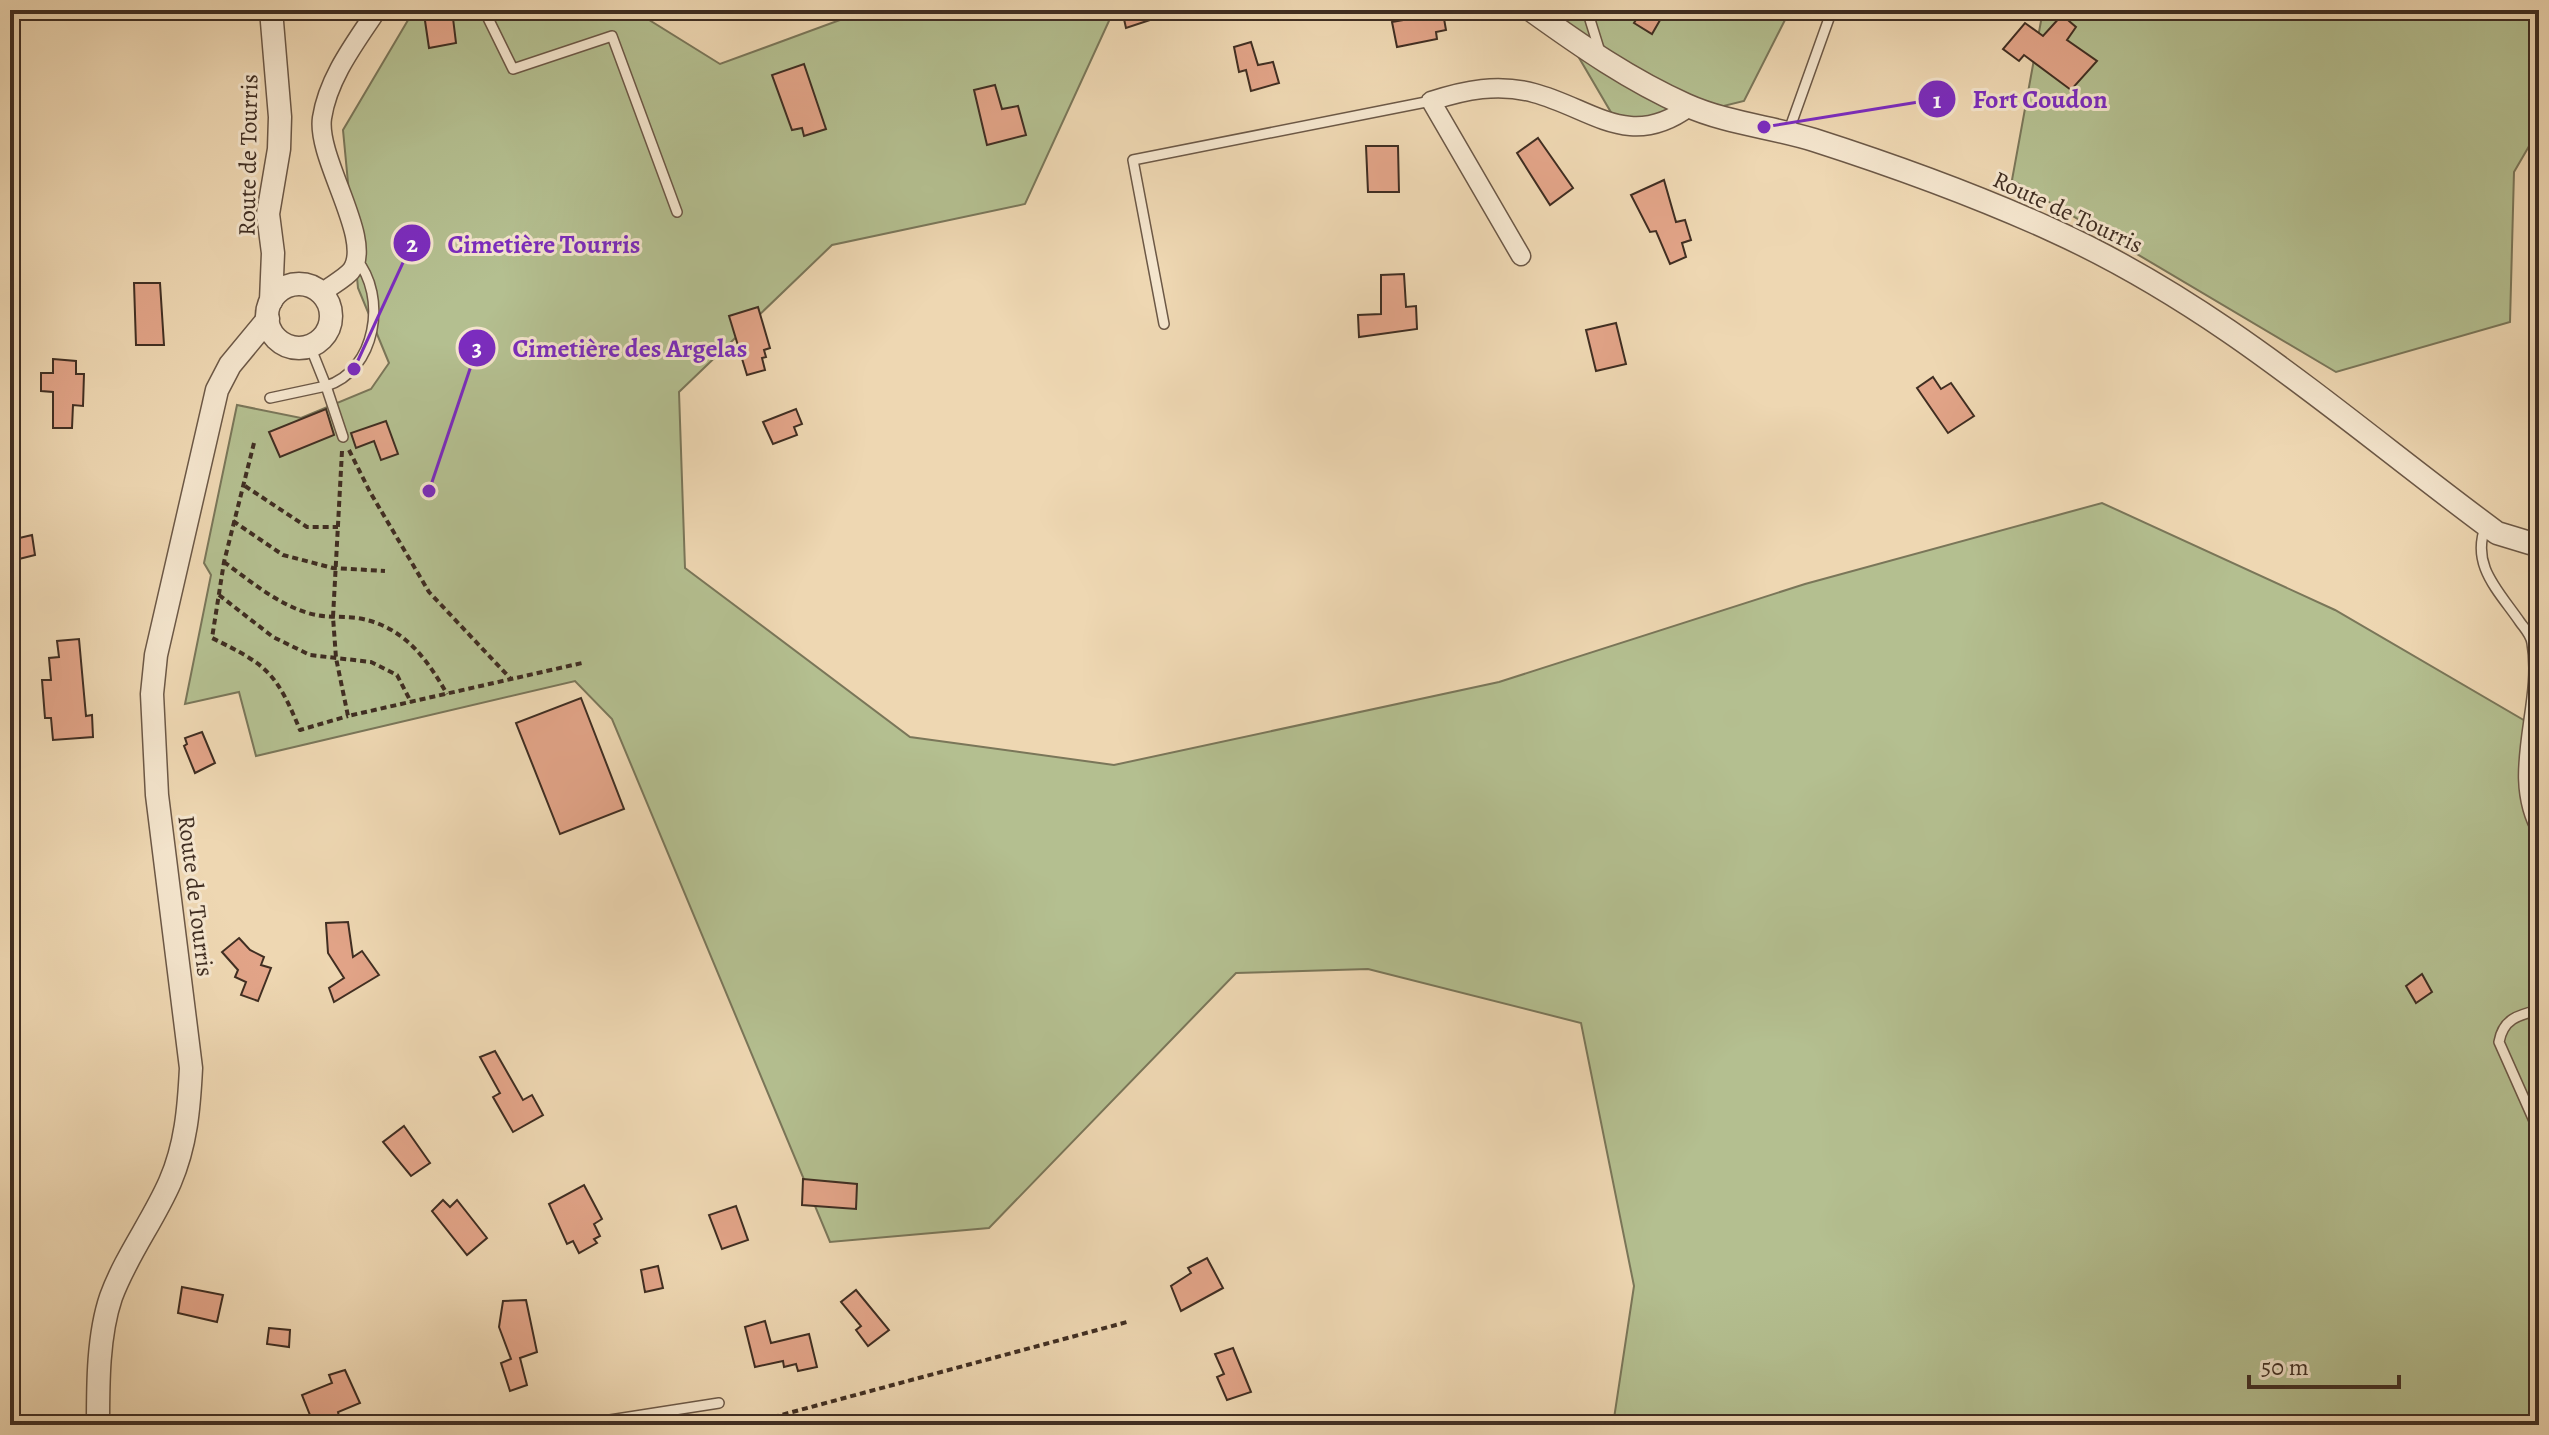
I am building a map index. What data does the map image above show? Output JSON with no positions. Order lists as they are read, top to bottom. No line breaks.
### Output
{"streets":{"street":["Route de Tourris"]},"places":["Fort Coudon","Cimetière Tourris","Cimetière des Argelas"],"scale_bar":"50 m"}
